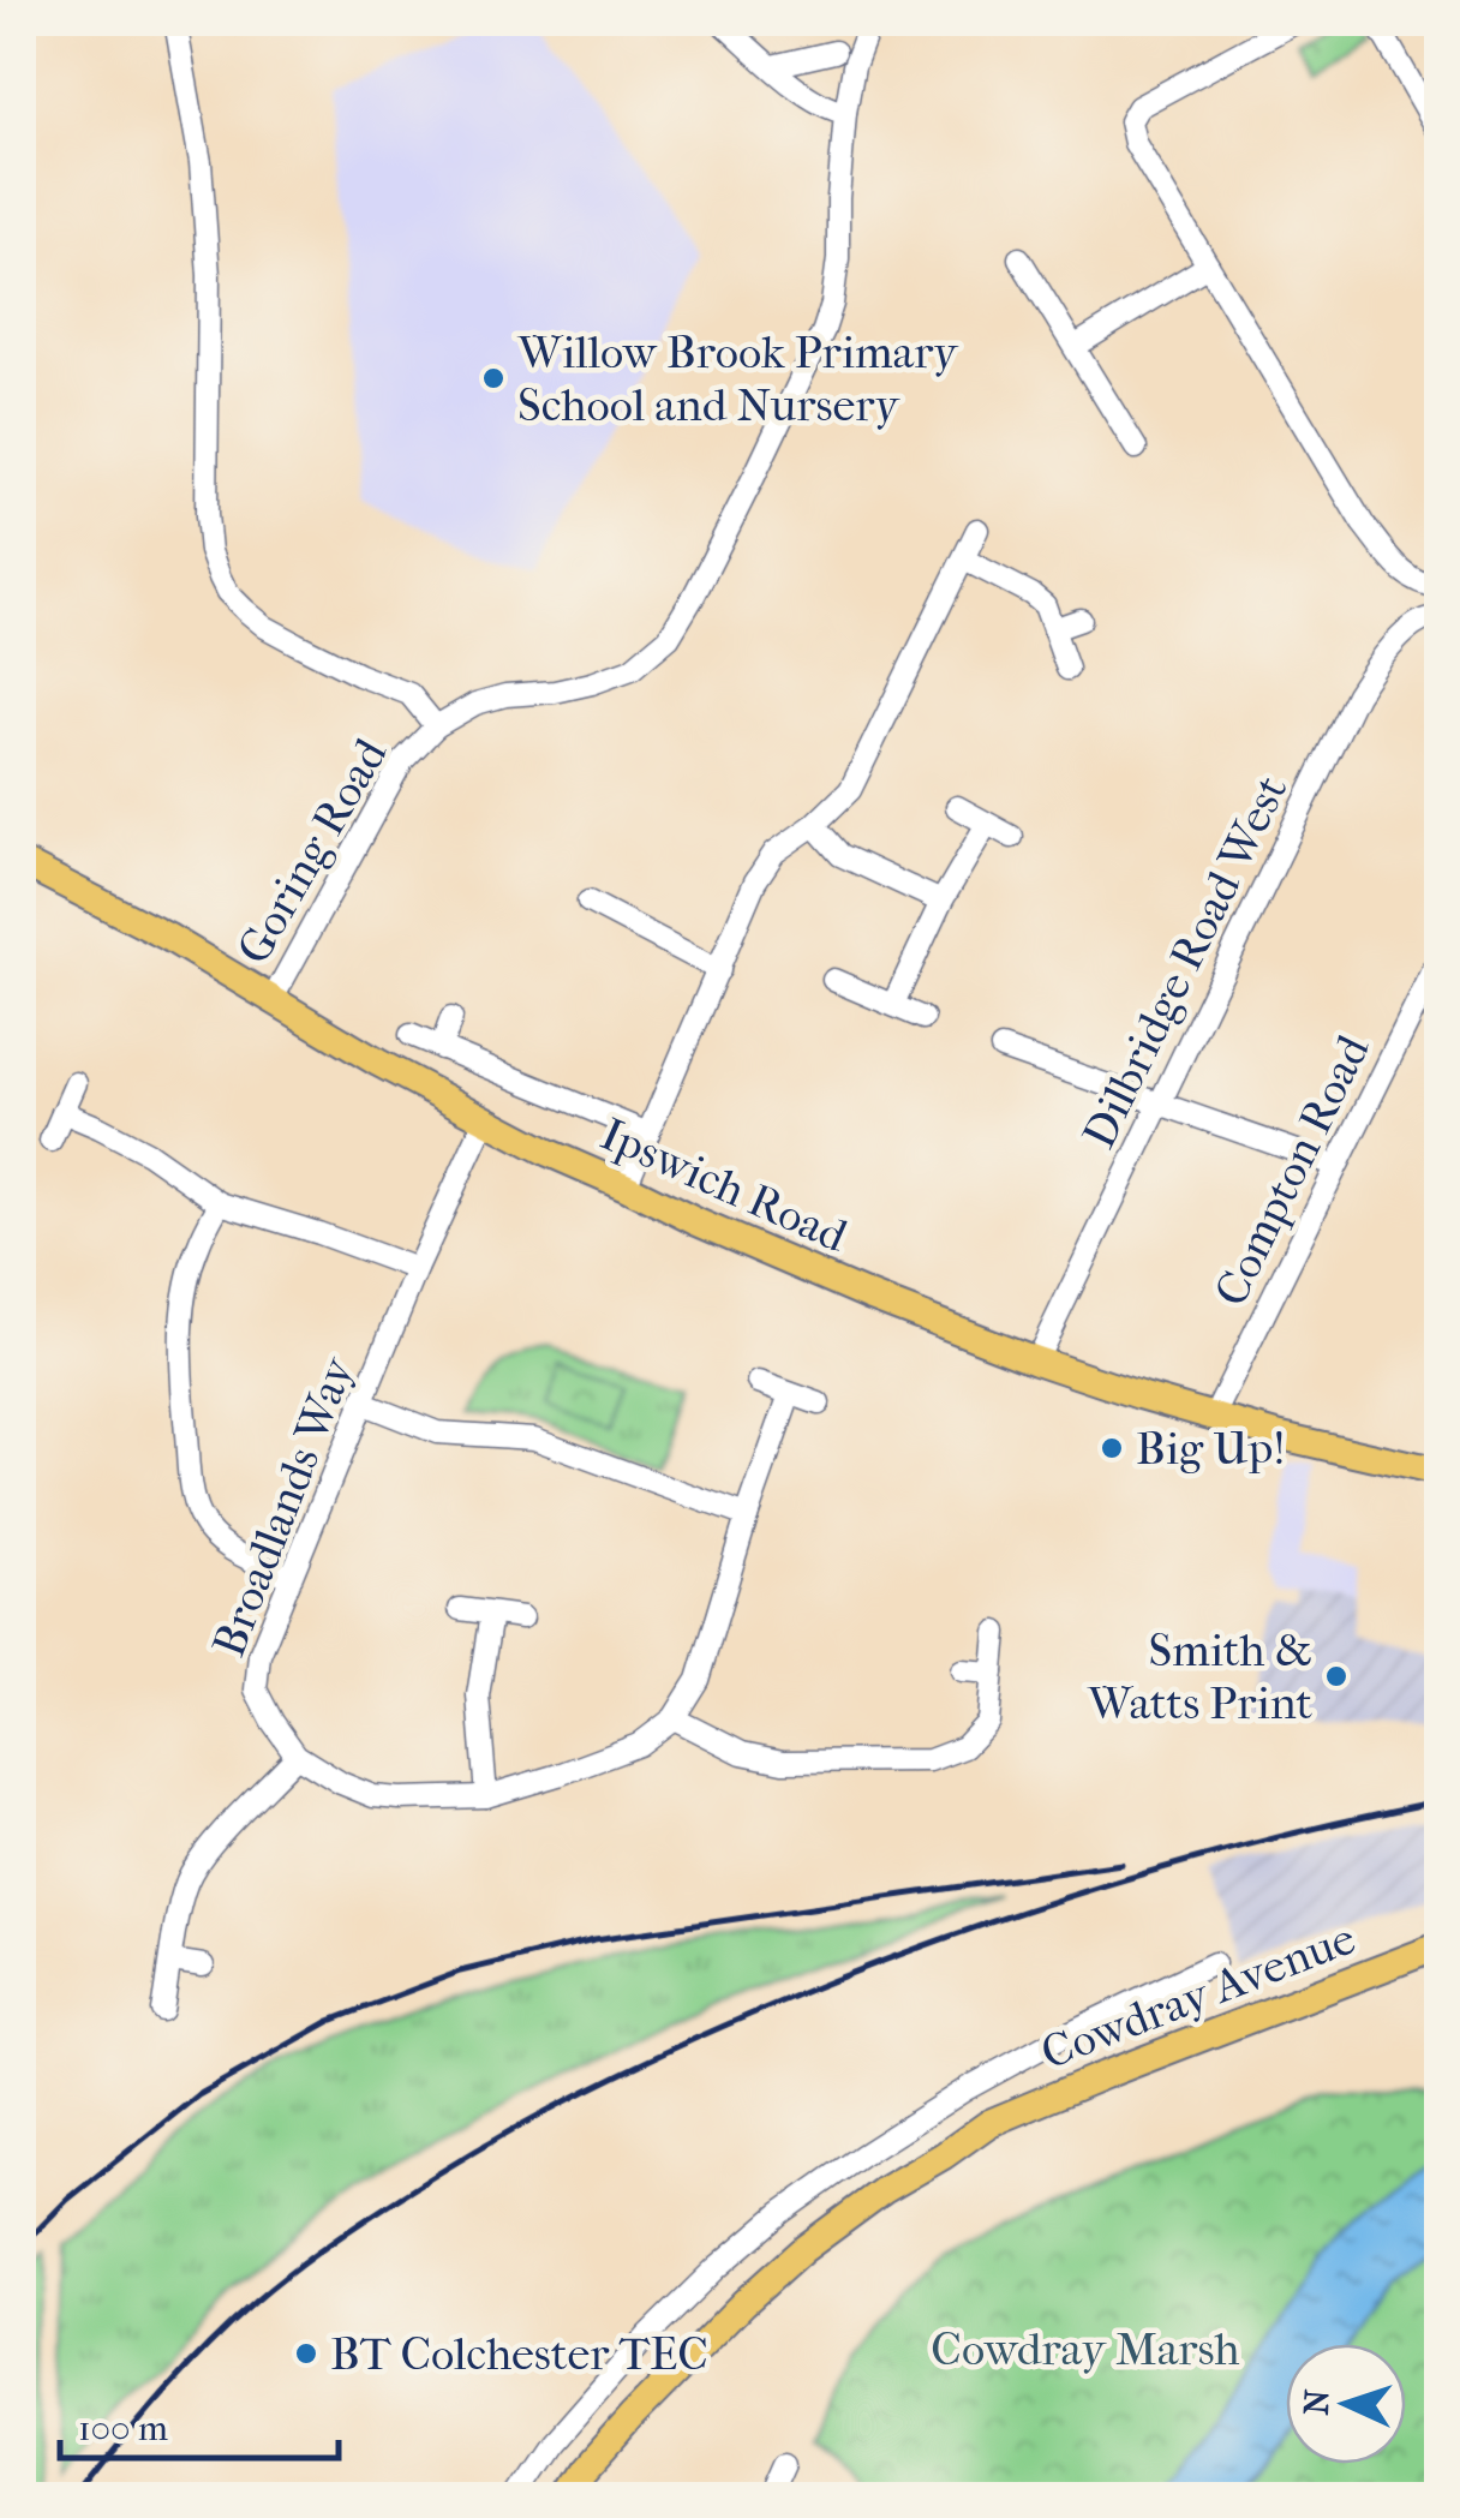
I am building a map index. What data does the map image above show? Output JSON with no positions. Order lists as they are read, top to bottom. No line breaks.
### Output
{"streets":{"main road":["Ipswich Road","Cowdray Avenue"],"street":["Goring Road","Dilbridge Road West","Compton Road","Broadlands Way"]},"crossings":[["Goring Road","Ipswich Road"],["Dilbridge Road West","Ipswich Road"],["Compton Road","Ipswich Road"],["Ipswich Road","Broadlands Way"]],"parks":["Cowdray Marsh"],"places":["Willow Brook Primary School and Nursery","Big Up!","Smith & Watts Print","BT Colchester TEC"],"scale_bar":"100 m","north":"left"}
